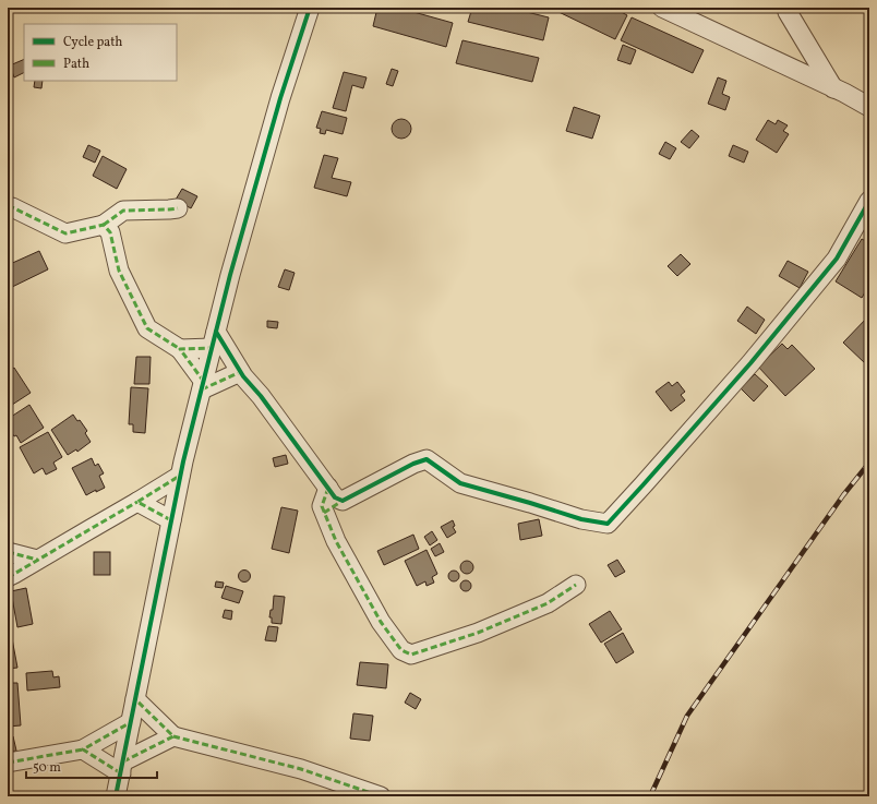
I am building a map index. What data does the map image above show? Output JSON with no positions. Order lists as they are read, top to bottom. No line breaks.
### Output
{"legend":["Cycle path","Path"],"scale_bar":"50 m"}
